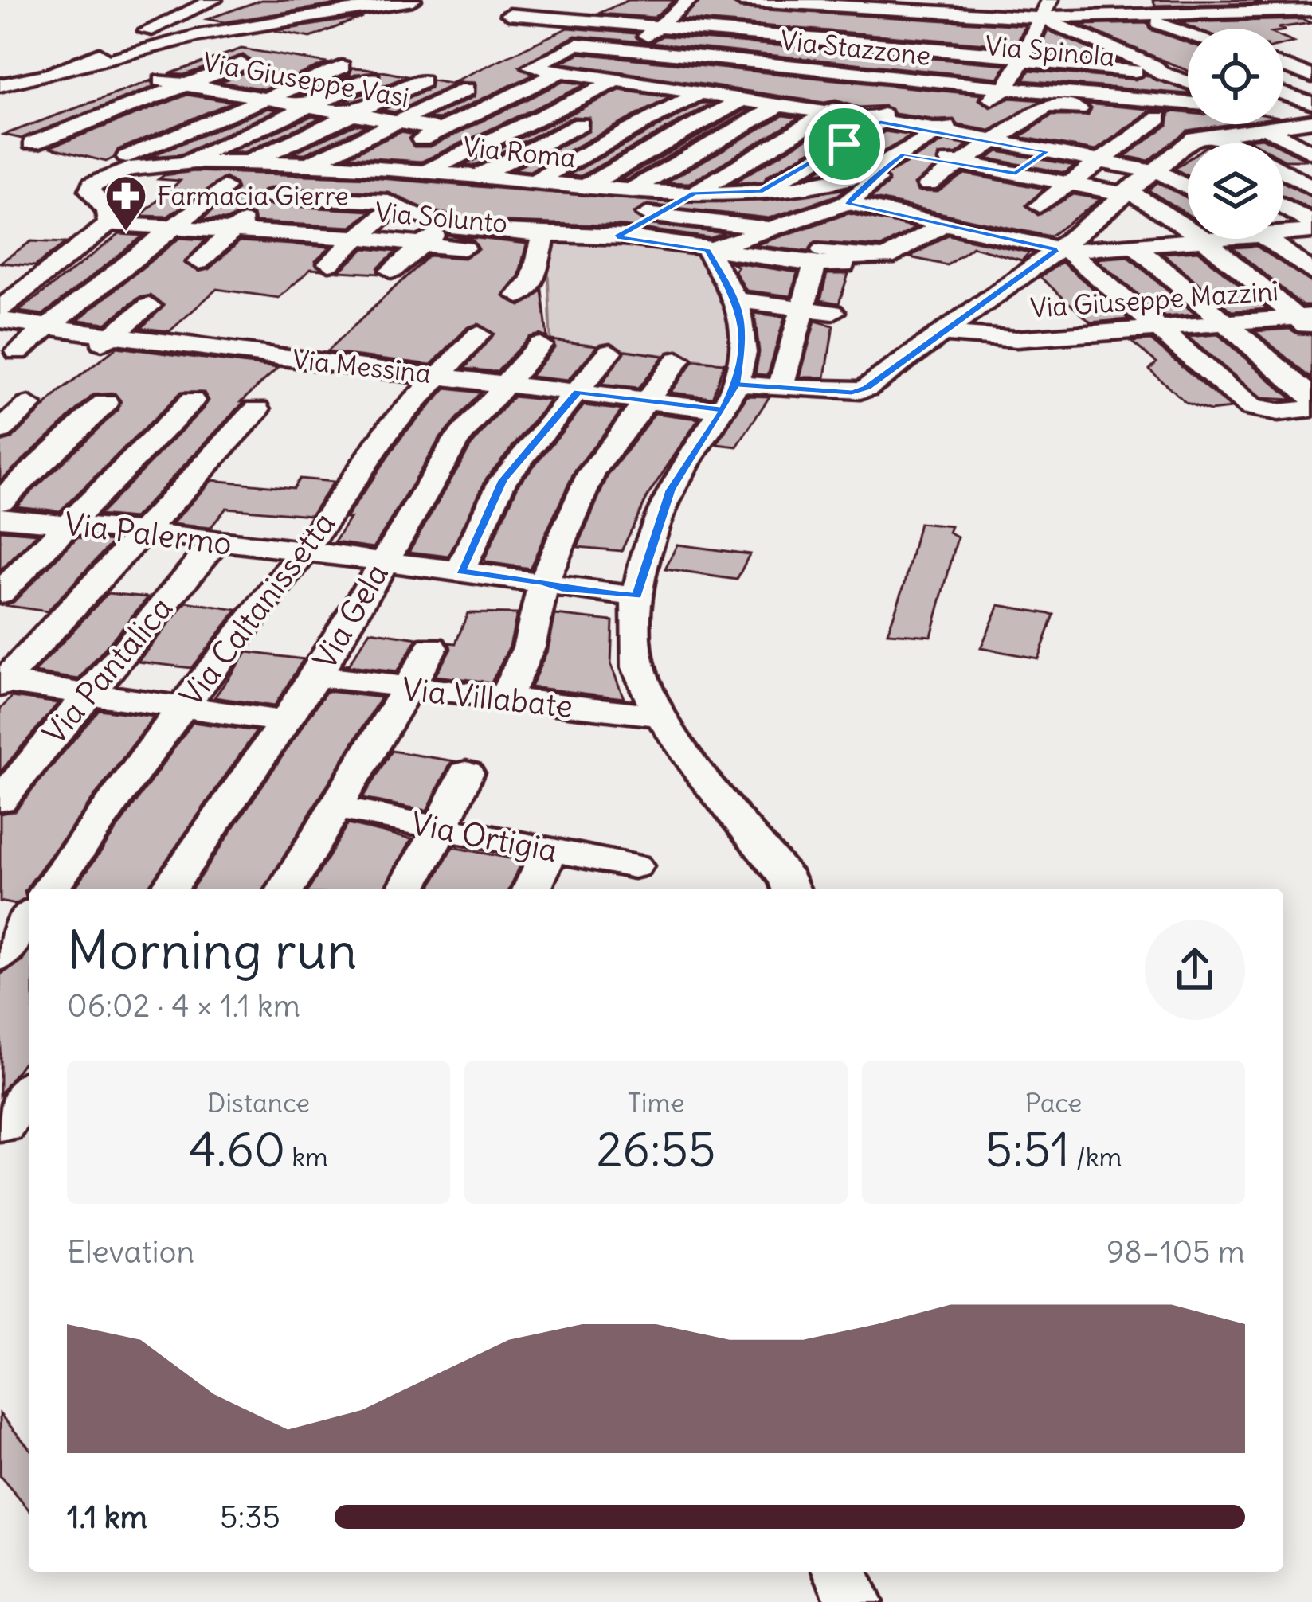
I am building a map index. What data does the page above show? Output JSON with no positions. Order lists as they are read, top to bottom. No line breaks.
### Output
{"streets":{"street":["Via Stazzone","Via Spinola","Via Giuseppe Vasi","Via Roma","Via Solunto","Via Giuseppe Mazzini","Via Messina","Via Palermo","Via Caltanissetta","Via Gela","Via Pantalica","Via Villabate","Via Ortigia"]},"crossings":[["Via Stazzone","Via Spinola"],["Via Stazzone","Via Roma"],["Via Spinola","Via Roma"],["Via Giuseppe Mazzini","Via Messina"],["Via Messina","Via Caltanissetta"],["Via Messina","Via Gela"],["Via Palermo","Via Caltanissetta"],["Via Palermo","Via Gela"],["Via Palermo","Via Pantalica"],["Via Gela","Via Villabate"]],"places":{"pharmacy":["Farmacia Gierre"]},"page":{"heading":["Morning run","06:02 · 4 × 1.1 km"],"stats":[["Distance","4.60 km"],["Time","26:55"],["Pace","5:51 /km"]],"chart":["Elevation","98–105 m"],"list":[{"name":"1.1 km","note":"5:35"}]}}
